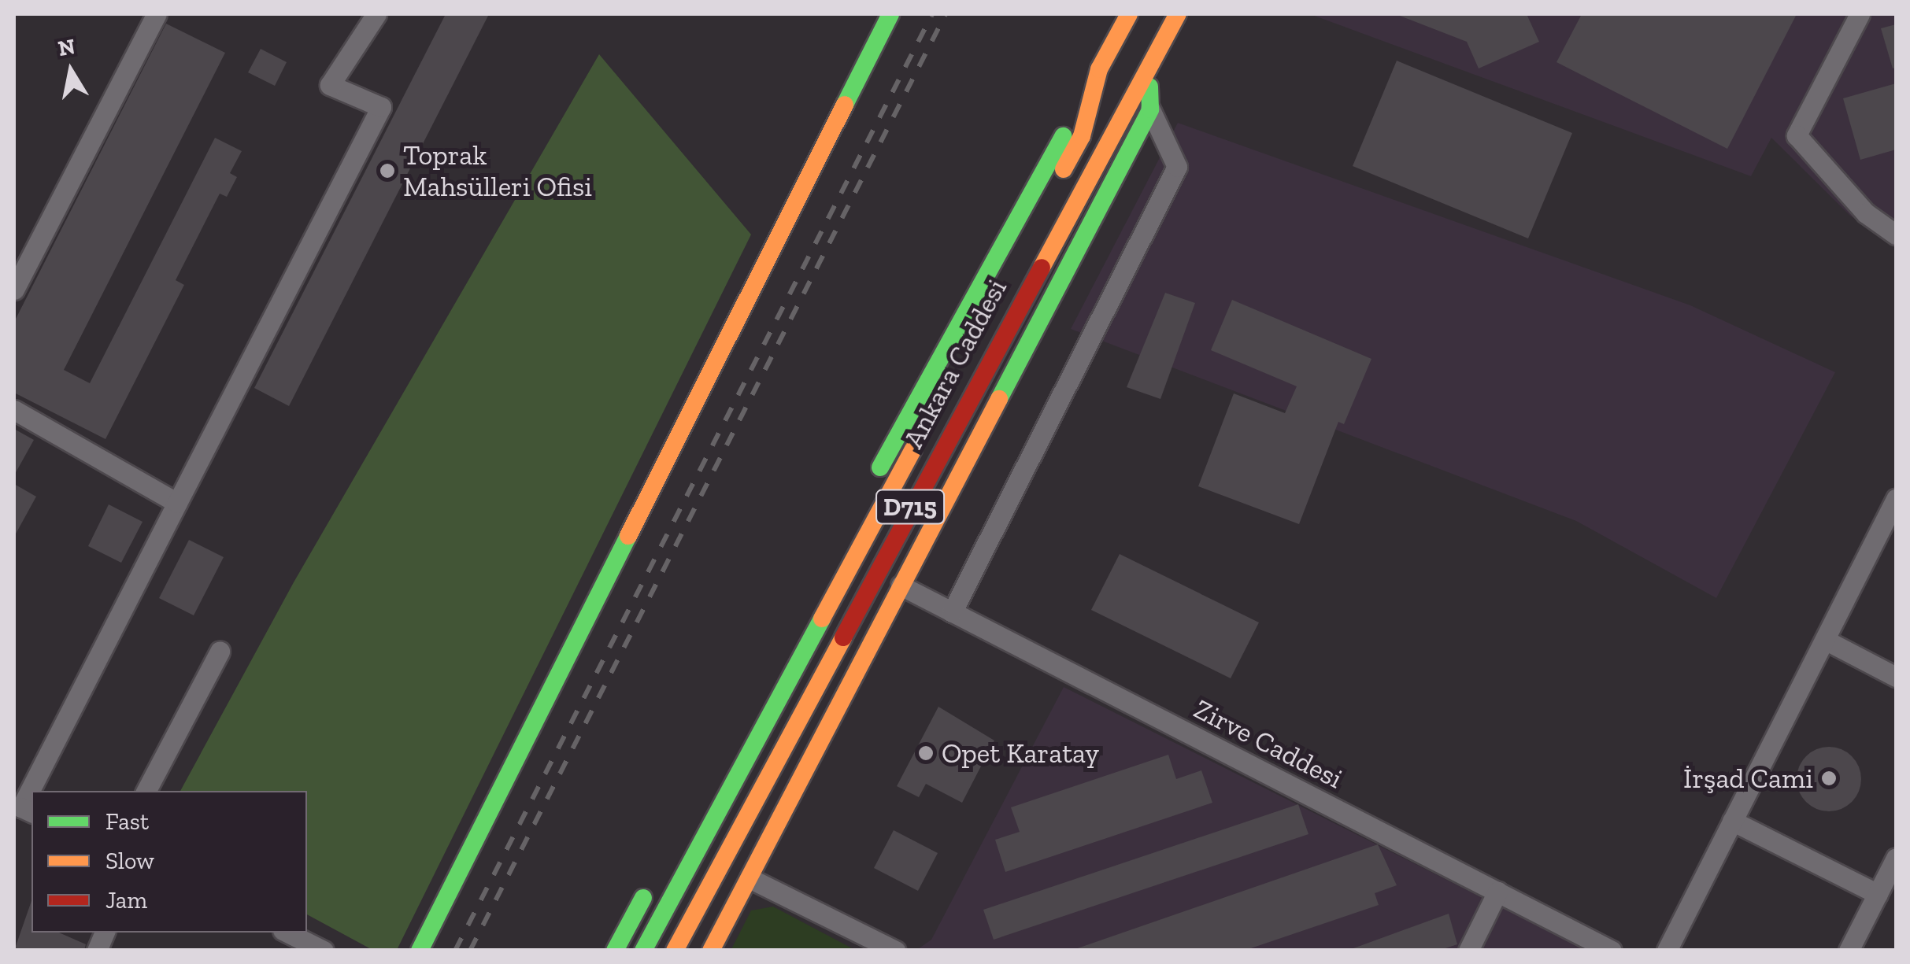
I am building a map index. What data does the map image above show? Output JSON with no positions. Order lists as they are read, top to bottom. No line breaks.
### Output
{"streets":{"main road":["Ankara Caddesi","D715"],"street":["Zirve Caddesi"]},"crossings":[["Ankara Caddesi","D715"],["D715","Zirve Caddesi"]],"places":["Toprak Mahsülleri Ofisi","Opet Karatay","İrşad Cami"],"legend":["Fast","Slow","Jam"],"north":"top"}
